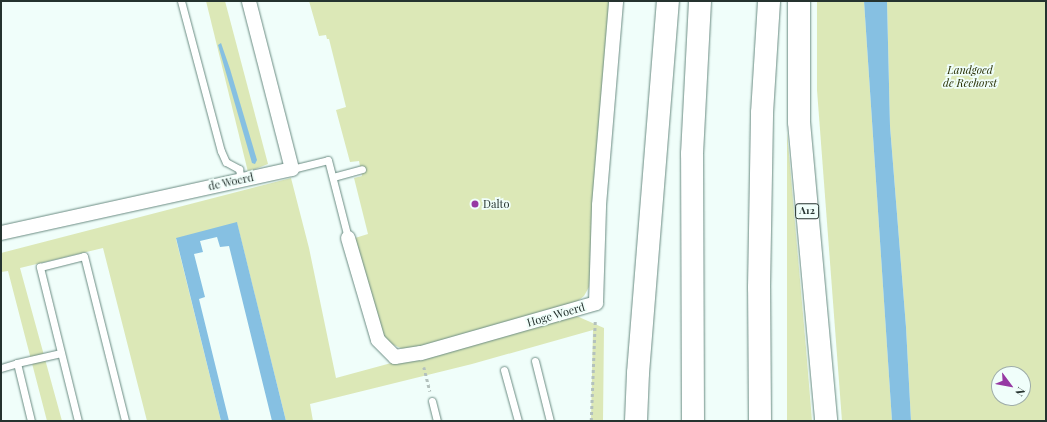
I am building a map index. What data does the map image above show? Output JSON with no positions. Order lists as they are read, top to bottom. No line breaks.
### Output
{"streets":{"highway":["A12"],"street":["de Woerd","Hoge Woerd"]},"parks":["Landgoed de Reehorst"],"places":["Dalto"],"north":"bottom right"}
